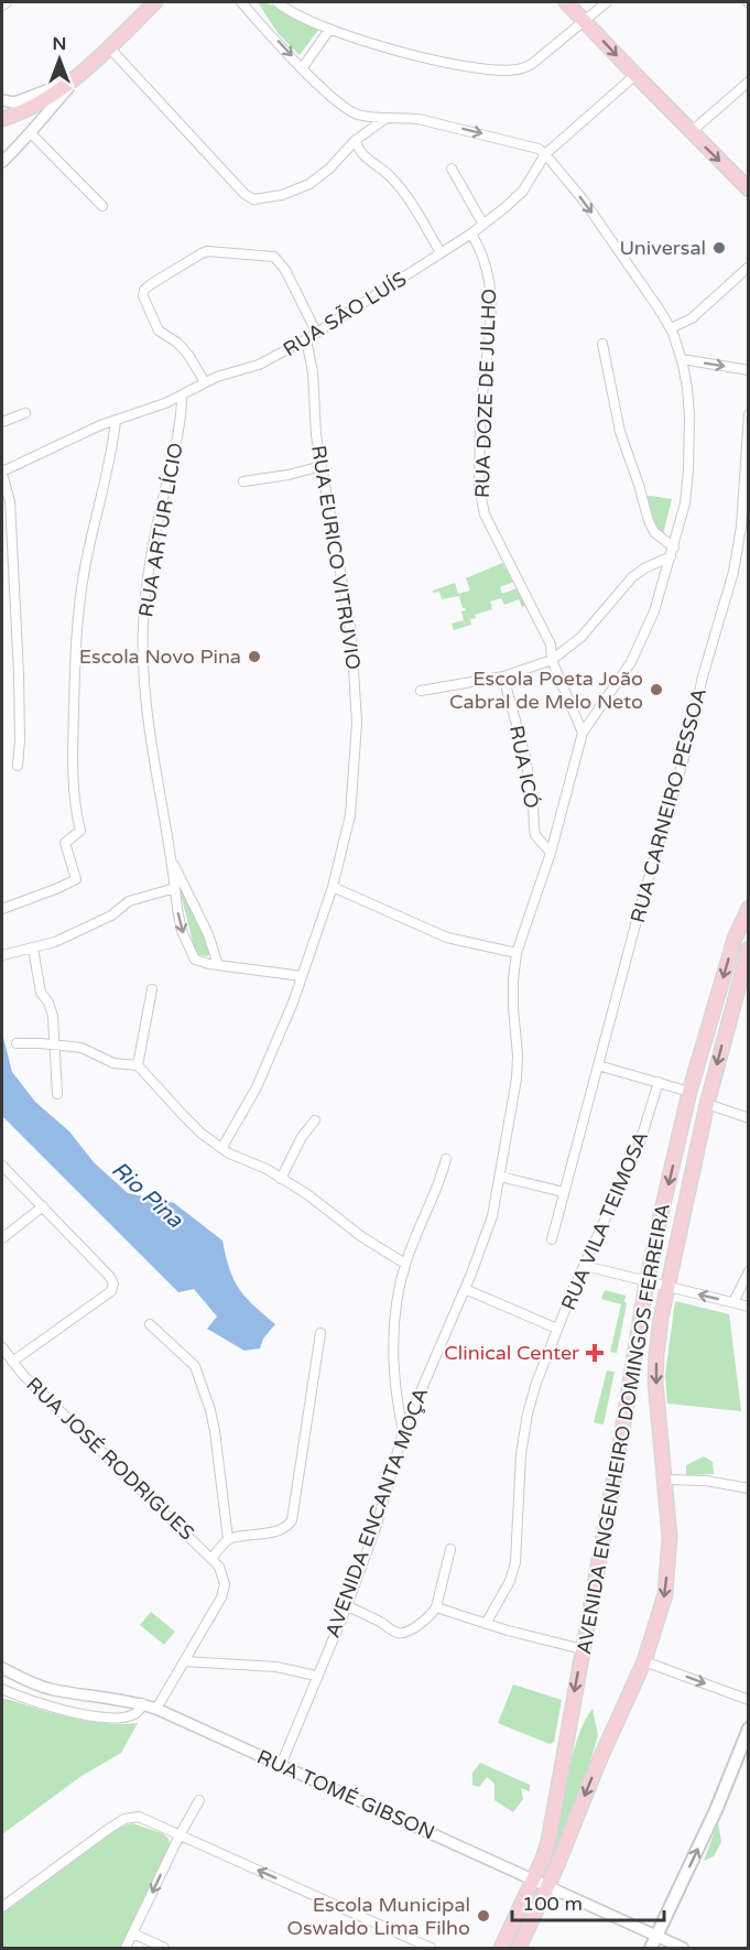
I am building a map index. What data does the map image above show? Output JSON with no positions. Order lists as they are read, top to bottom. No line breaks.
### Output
{"streets":{"main road":["AVENIDA ENGENHEIRO DOMINGOS FERREIRA"],"street":["RUA SÃO LUÍS","RUA DOZE DE JULHO","RUA ARTUR LÍCIO","RUA EURICO VITRUVIO","RUA ICÓ","RUA CARNEIRO PESSOA","RUA VILA TEIMOSA","RUA JOSÉ RODRIGUES","AVENIDA ENCANTA MOÇA","RUA TOMÉ GIBSON"]},"crossings":[["RUA SÃO LUÍS","RUA DOZE DE JULHO"],["RUA SÃO LUÍS","RUA ARTUR LÍCIO"],["RUA SÃO LUÍS","RUA EURICO VITRUVIO"],["RUA SÃO LUÍS","AVENIDA ENCANTA MOÇA"],["RUA DOZE DE JULHO","AVENIDA ENCANTA MOÇA"],["RUA ARTUR LÍCIO","RUA EURICO VITRUVIO"],["RUA ICÓ","AVENIDA ENCANTA MOÇA"],["AVENIDA ENGENHEIRO DOMINGOS FERREIRA","RUA TOMÉ GIBSON"],["AVENIDA ENCANTA MOÇA","RUA TOMÉ GIBSON"]],"water":["Rio Pina"],"places":{"other":["Universal","Escola Novo Pina","Escola Poeta João Cabral de Melo Neto","Escola Municipal Oswaldo Lima Filho"],"health":["Clinical Center"]},"scale_bar":"100 m","north":"top"}
